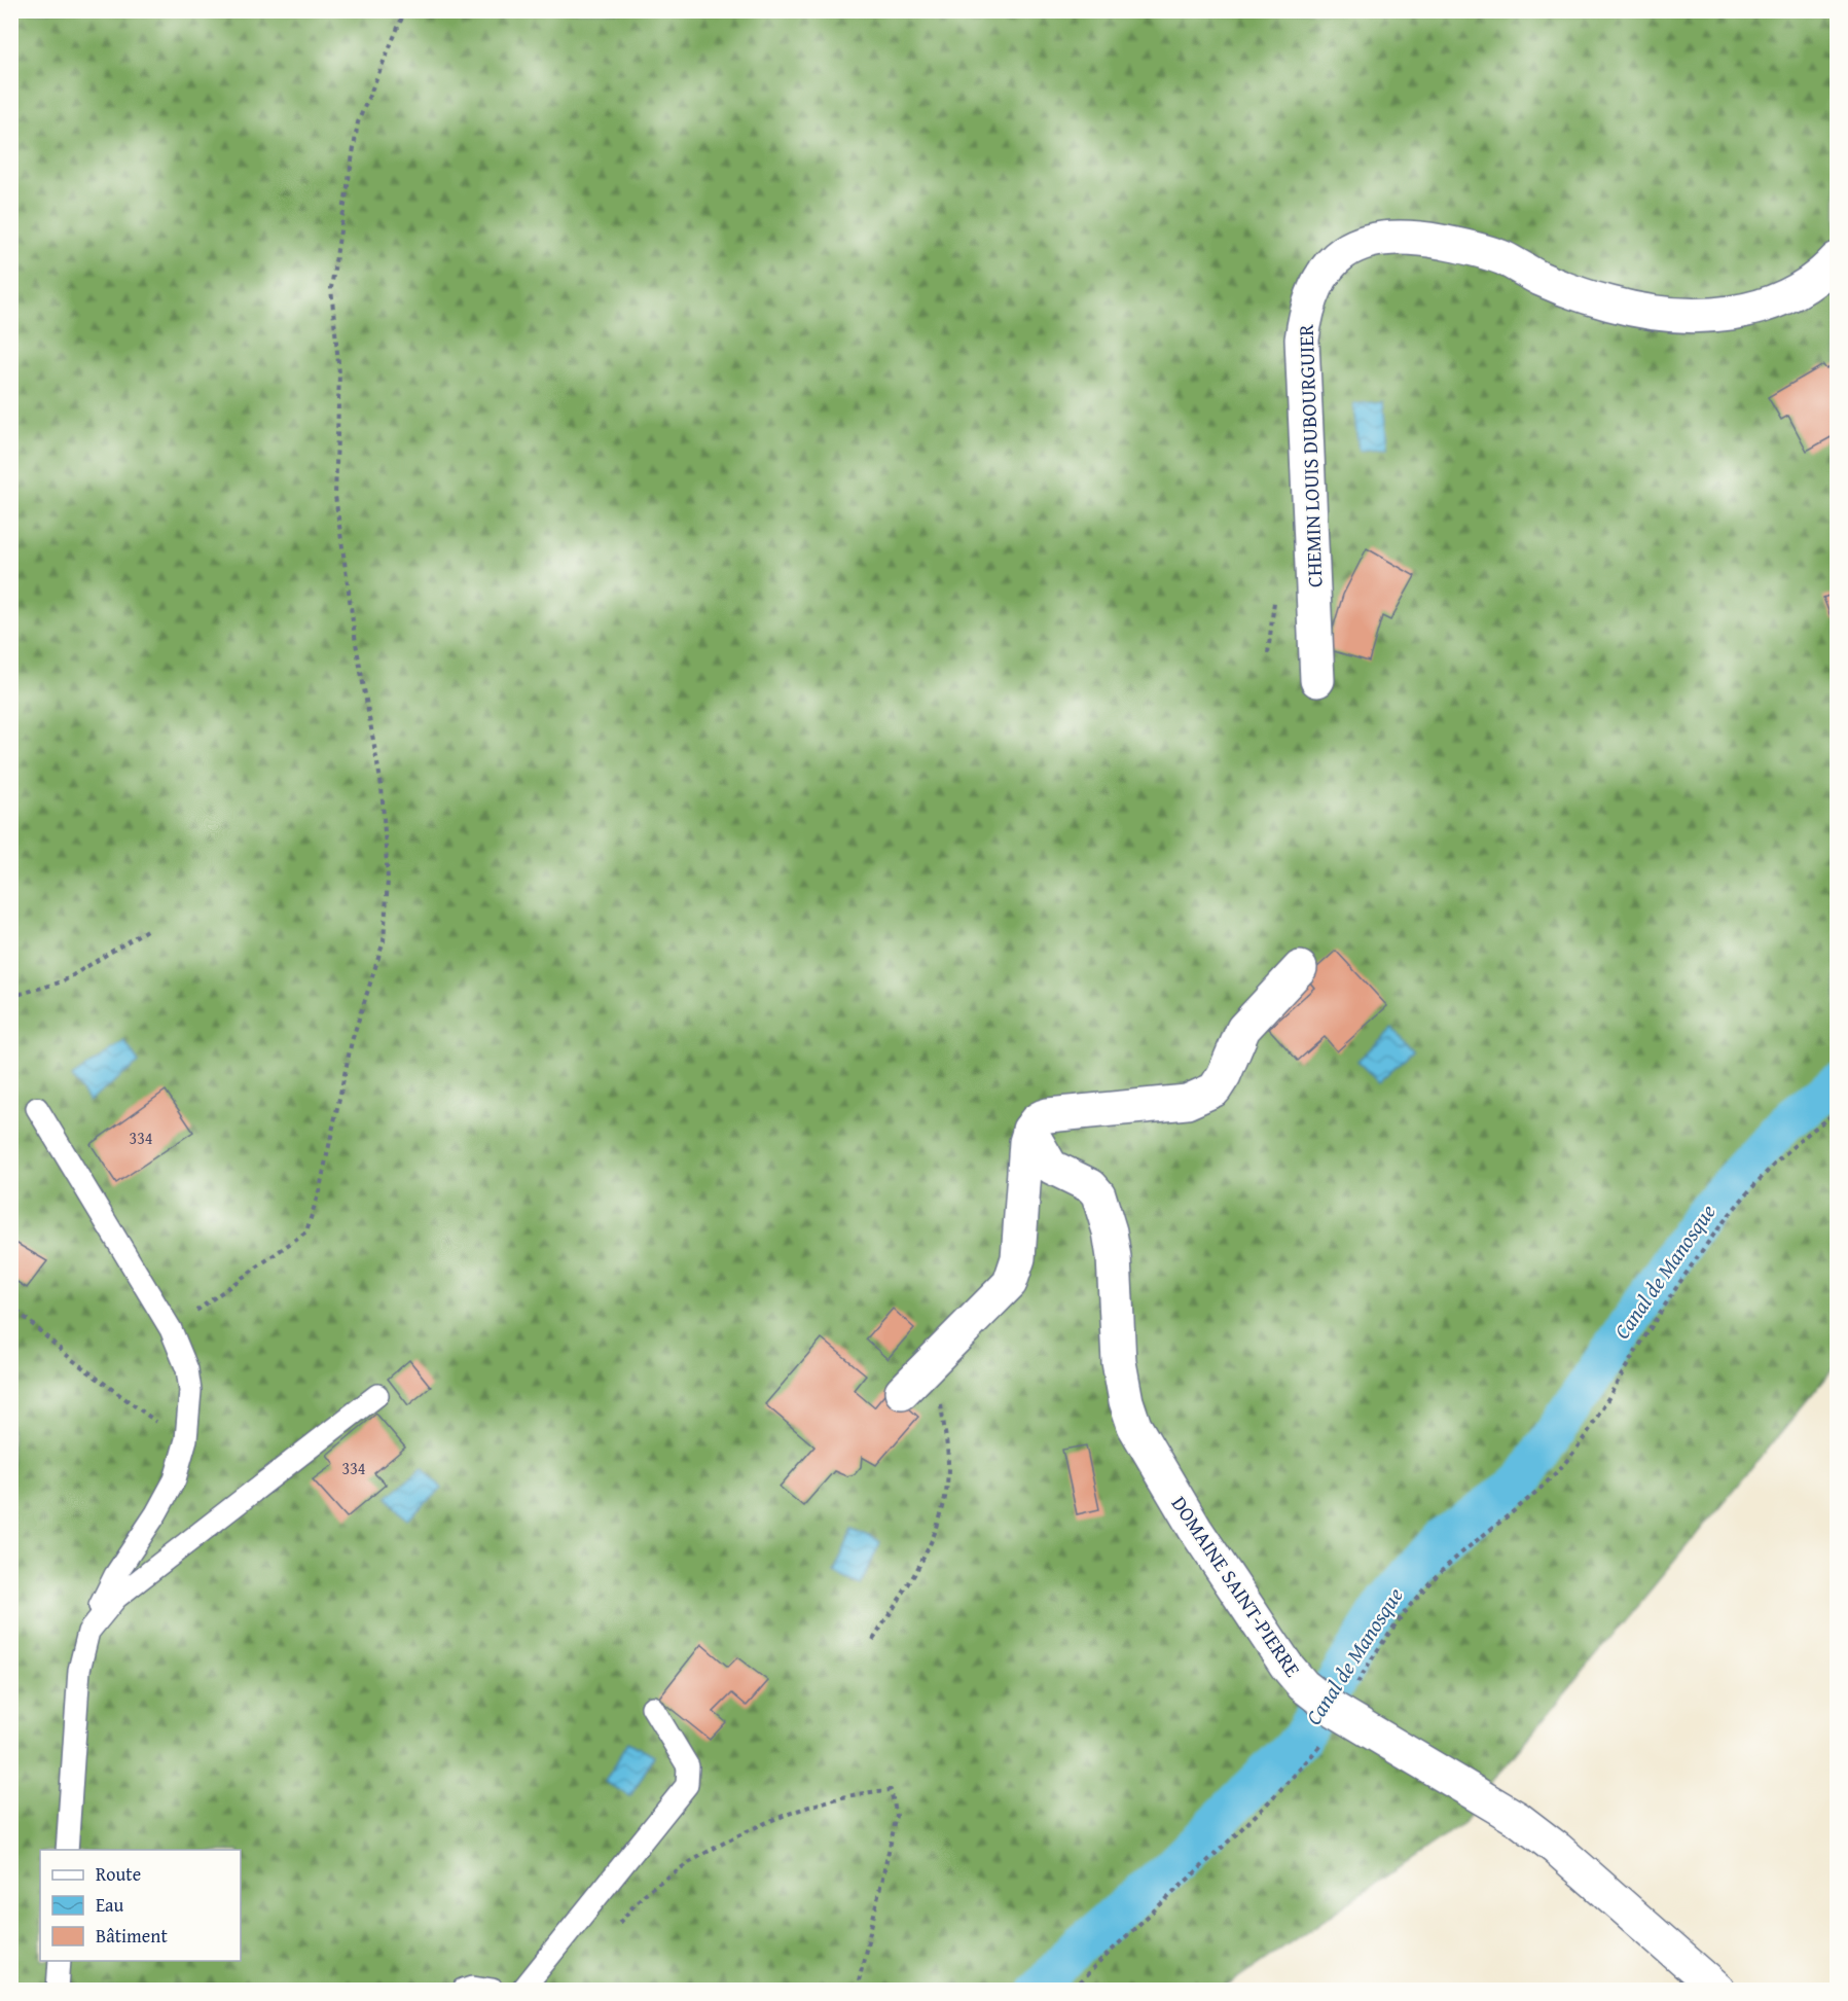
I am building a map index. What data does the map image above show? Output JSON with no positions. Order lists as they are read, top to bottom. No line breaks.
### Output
{"streets":{"street":["CHEMIN LOUIS DUBOURGUIER","DOMAINE SAINT-PIERRE"]},"water":["Canal de Manosque"],"house_numbers":["334","334"],"legend":["Route","Eau","Bâtiment"]}
